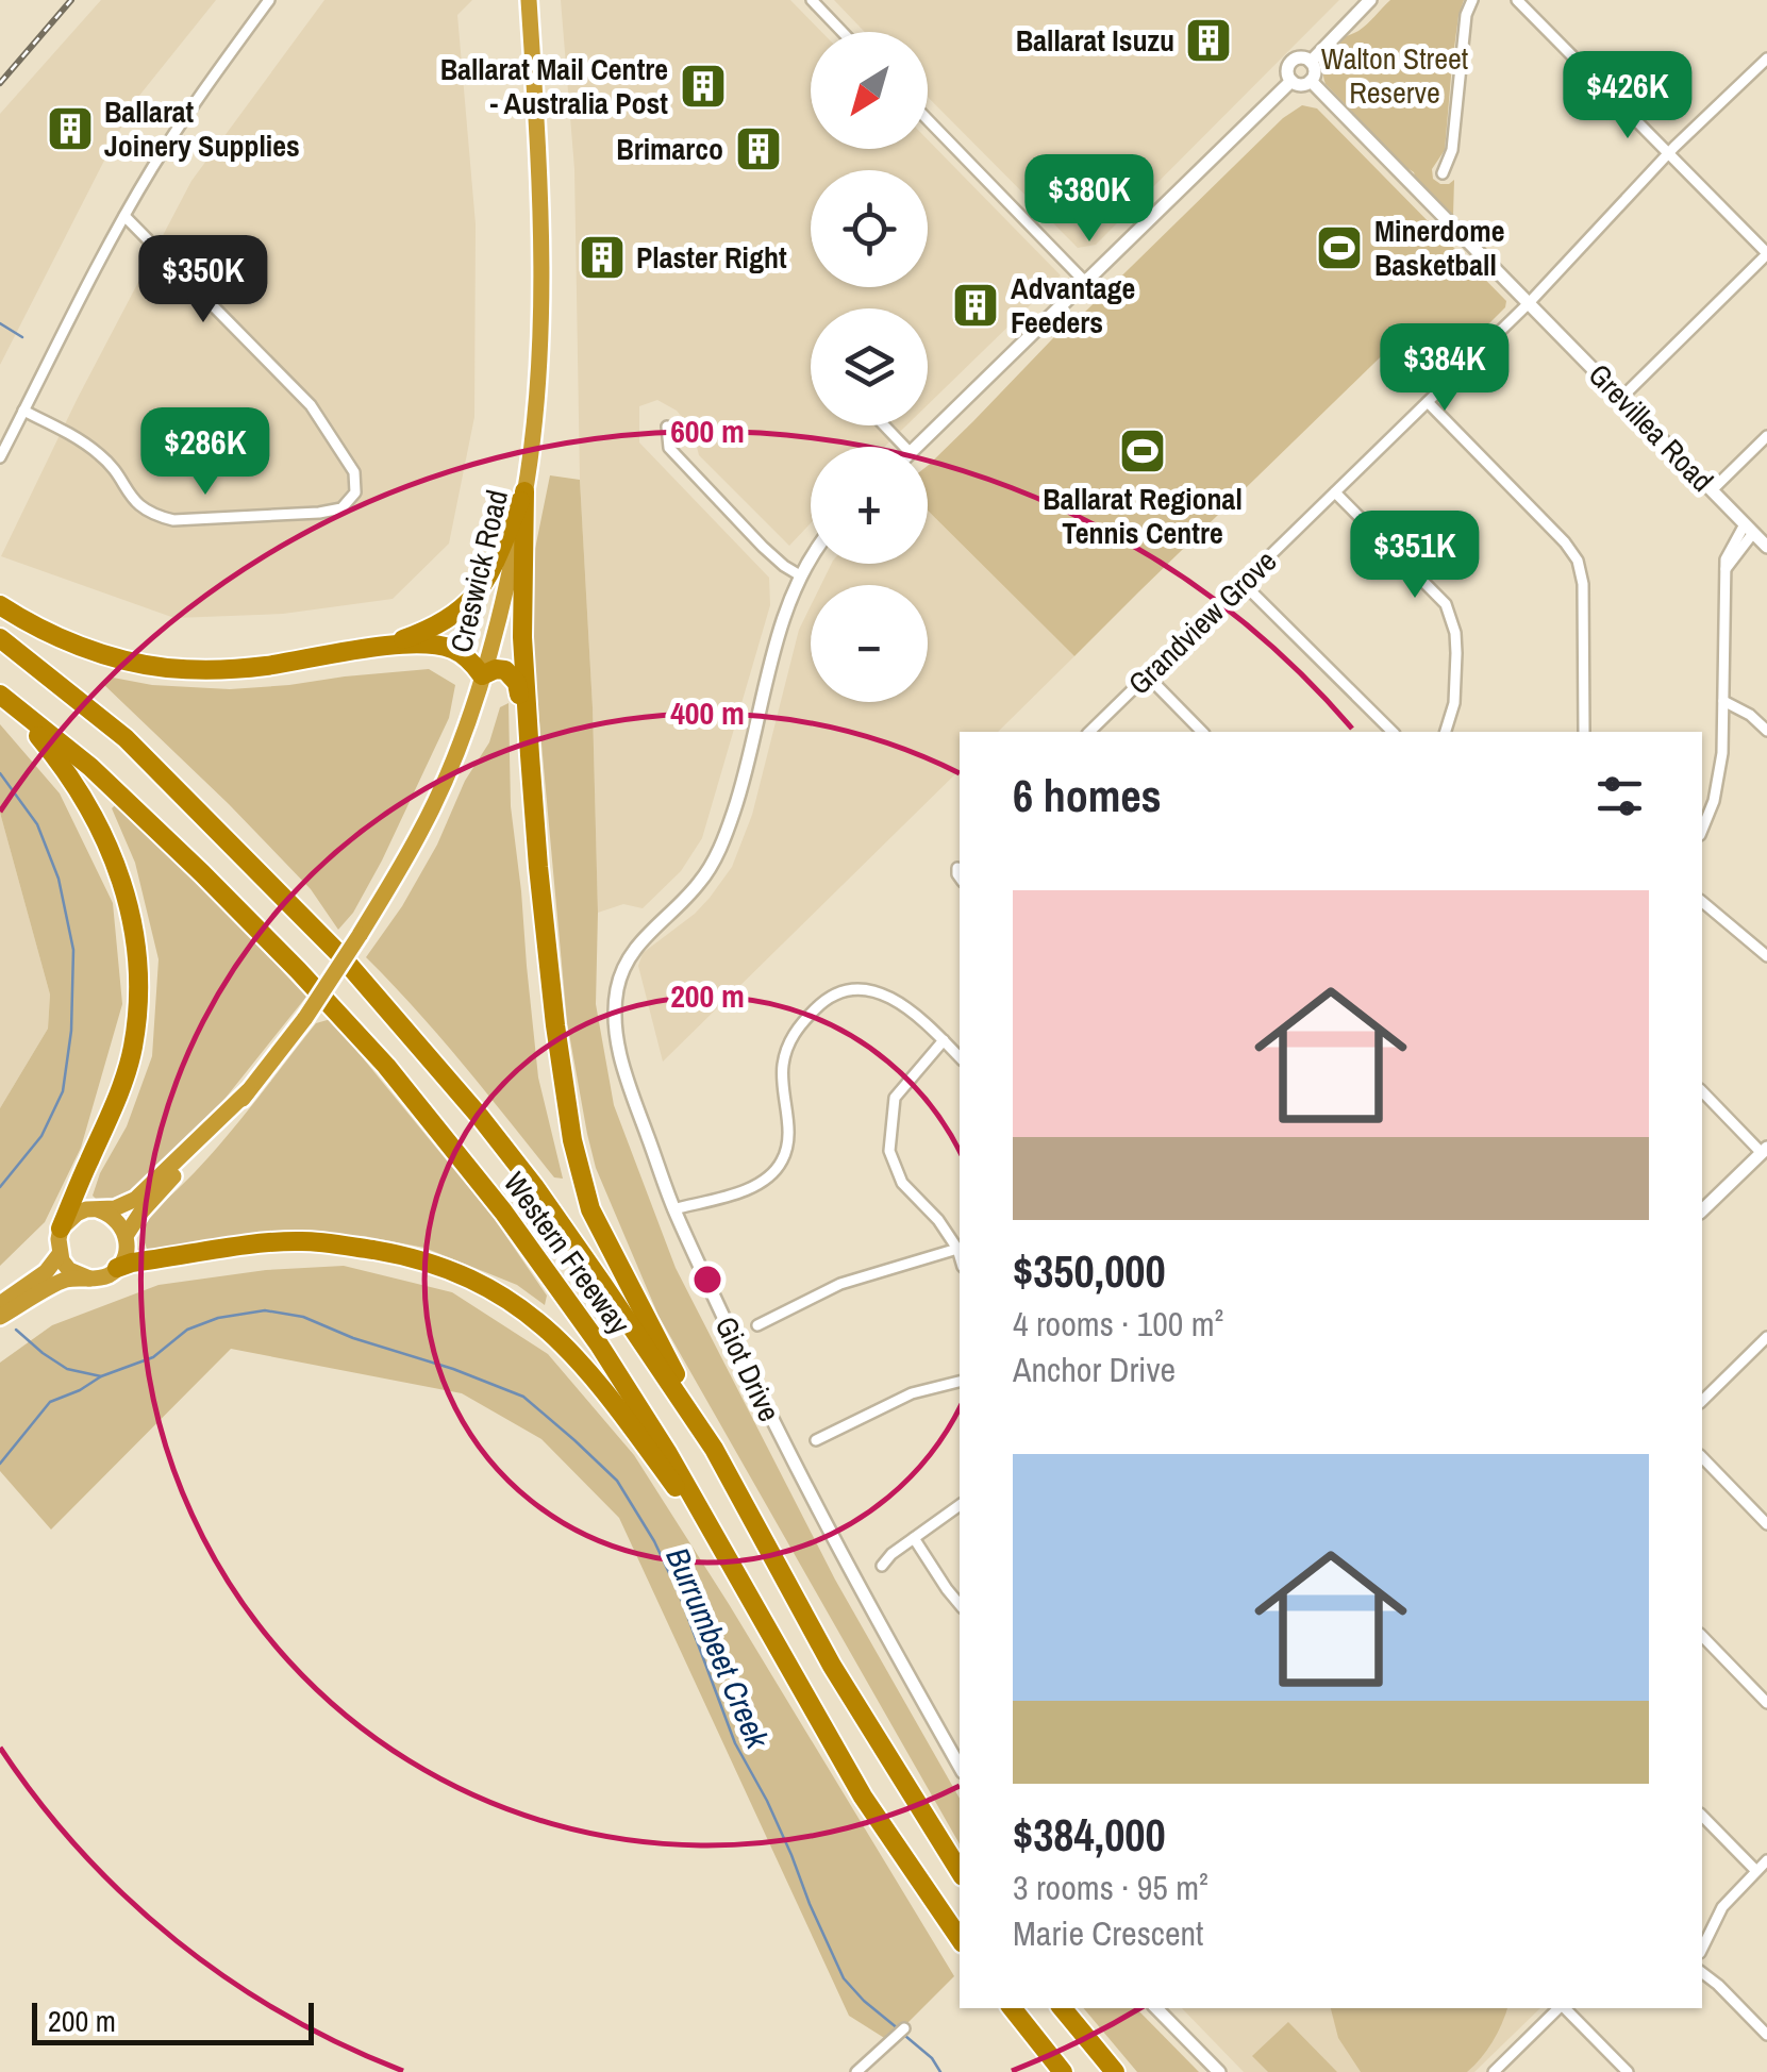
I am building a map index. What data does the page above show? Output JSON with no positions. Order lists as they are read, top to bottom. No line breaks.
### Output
{"streets":{"highway":["Creswick Road","Western Freeway"],"street":["Grevillea Road","Grandview Grove","Giot Drive"]},"crossings":[["Grevillea Road","Grandview Grove"]],"water":["Burrumbeet Creek"],"parks":["Walton Street Reserve"],"places":{"building":["Ballarat Isuzu","Ballarat Mail Centre - Australia Post","Ballarat Joinery Supplies","Brimarco","Plaster Right","Advantage Feeders"],"sports":["Minerdome Basketball","Ballarat Regional Tennis Centre"]},"scale_bar":"200 m","north":"bottom left","page":{"map_buttons":["+","−"],"price":["$426K","$380K","$350K","$384K","$286K","$351K"],"heading":"6 homes","list":[{"name":"$350,000","note":"4 rooms · 100 m² · Anchor Drive"},{"name":"$384,000","note":"3 rooms · 95 m² · Marie Crescent"}],"scale":"200 m"},"rings":["600 m","400 m","200 m"]}
